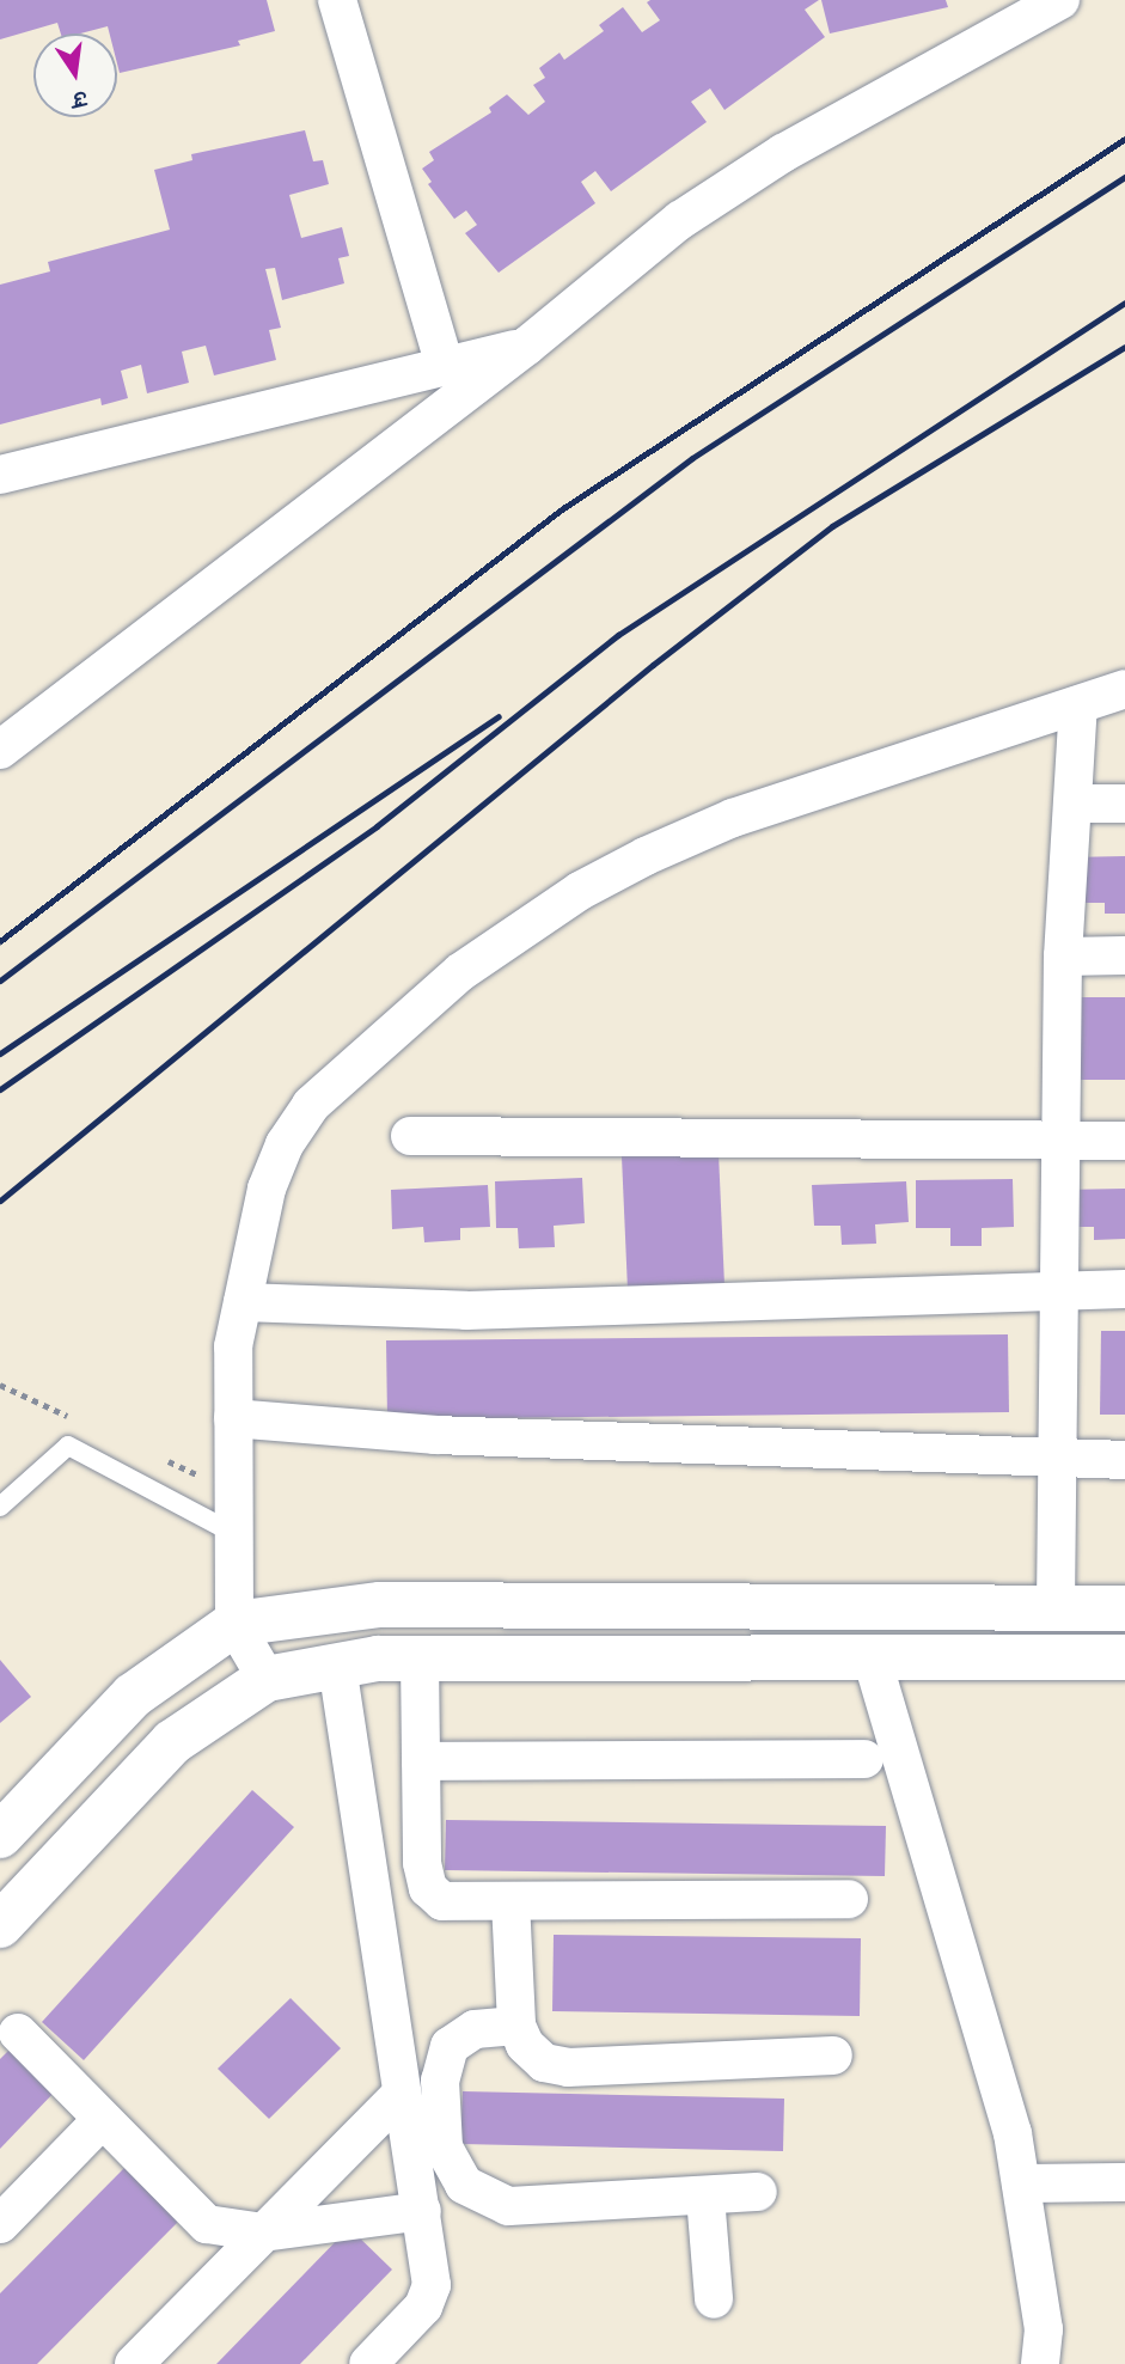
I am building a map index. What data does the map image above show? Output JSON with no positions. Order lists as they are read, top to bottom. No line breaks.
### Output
{"north":"bottom"}
